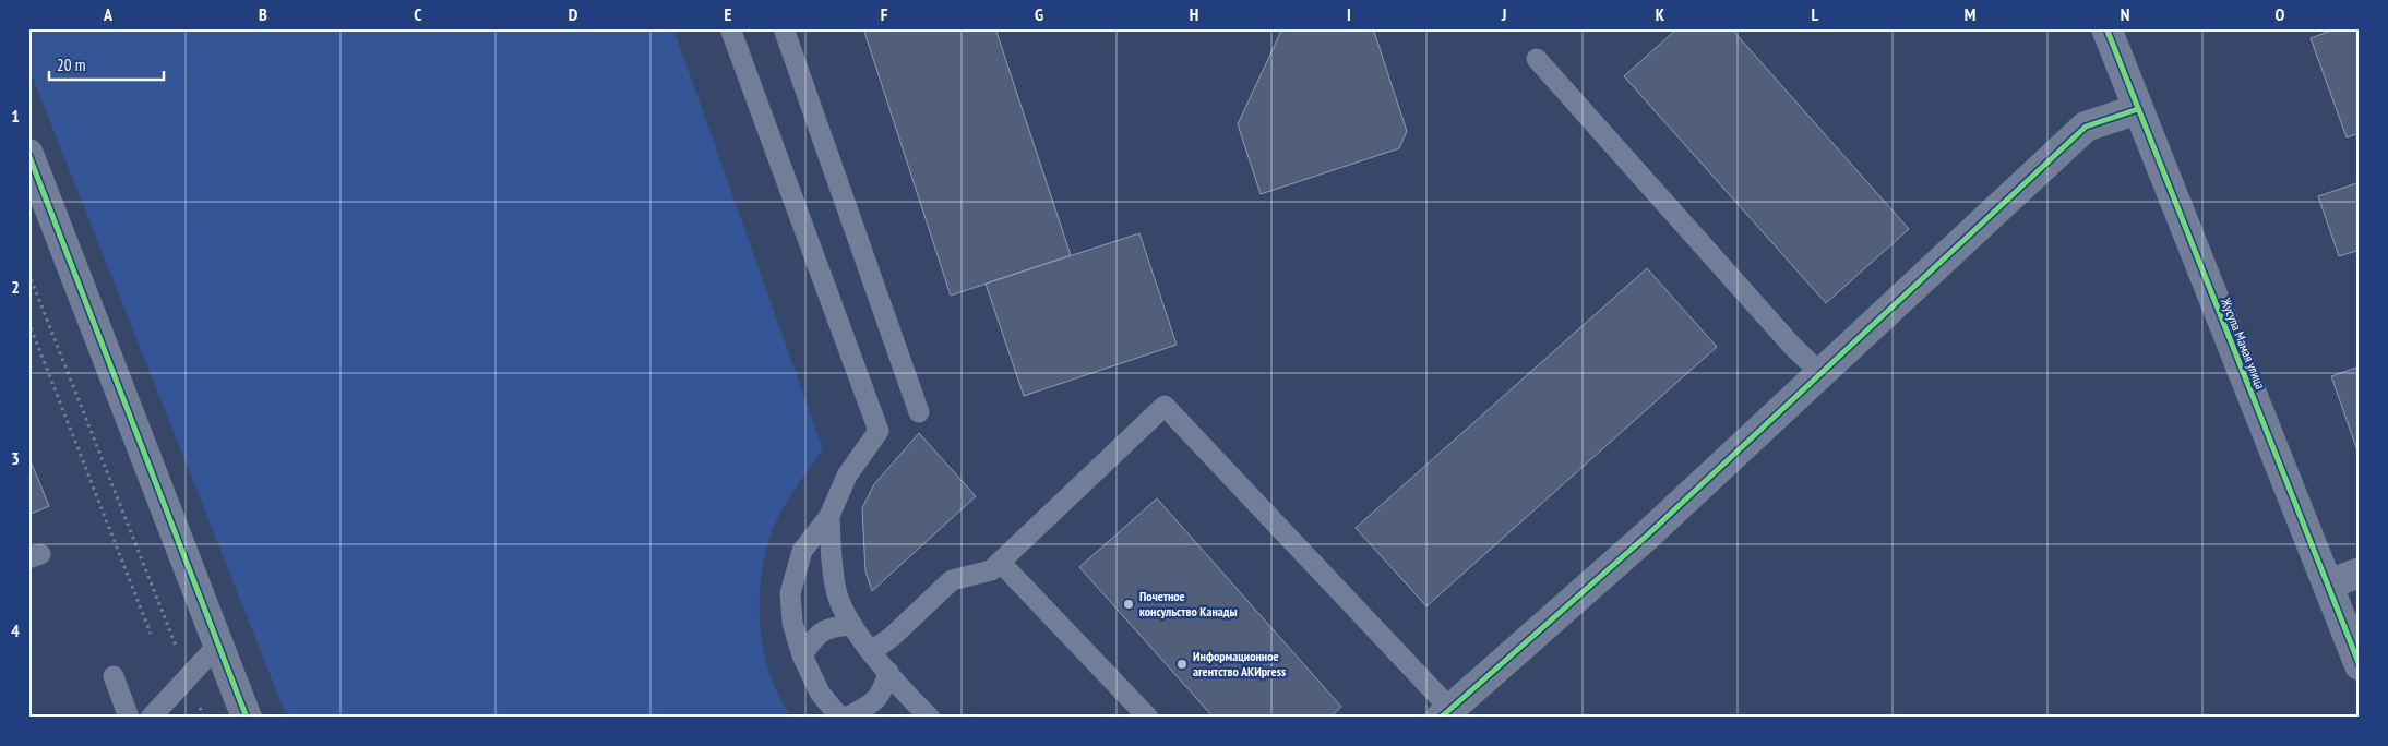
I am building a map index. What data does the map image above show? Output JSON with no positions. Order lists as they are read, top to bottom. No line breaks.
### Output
{"streets":{"street":["Жусупа Мамая улица"]},"places":["Почетное консульство Канады","Информационное агентство АКИpress"],"scale_bar":"20 m","grid":{"columns":["A","B","C","D","E","F","G","H","I","J","K","L","M","N","O"],"rows":["1","2","3","4"]}}
